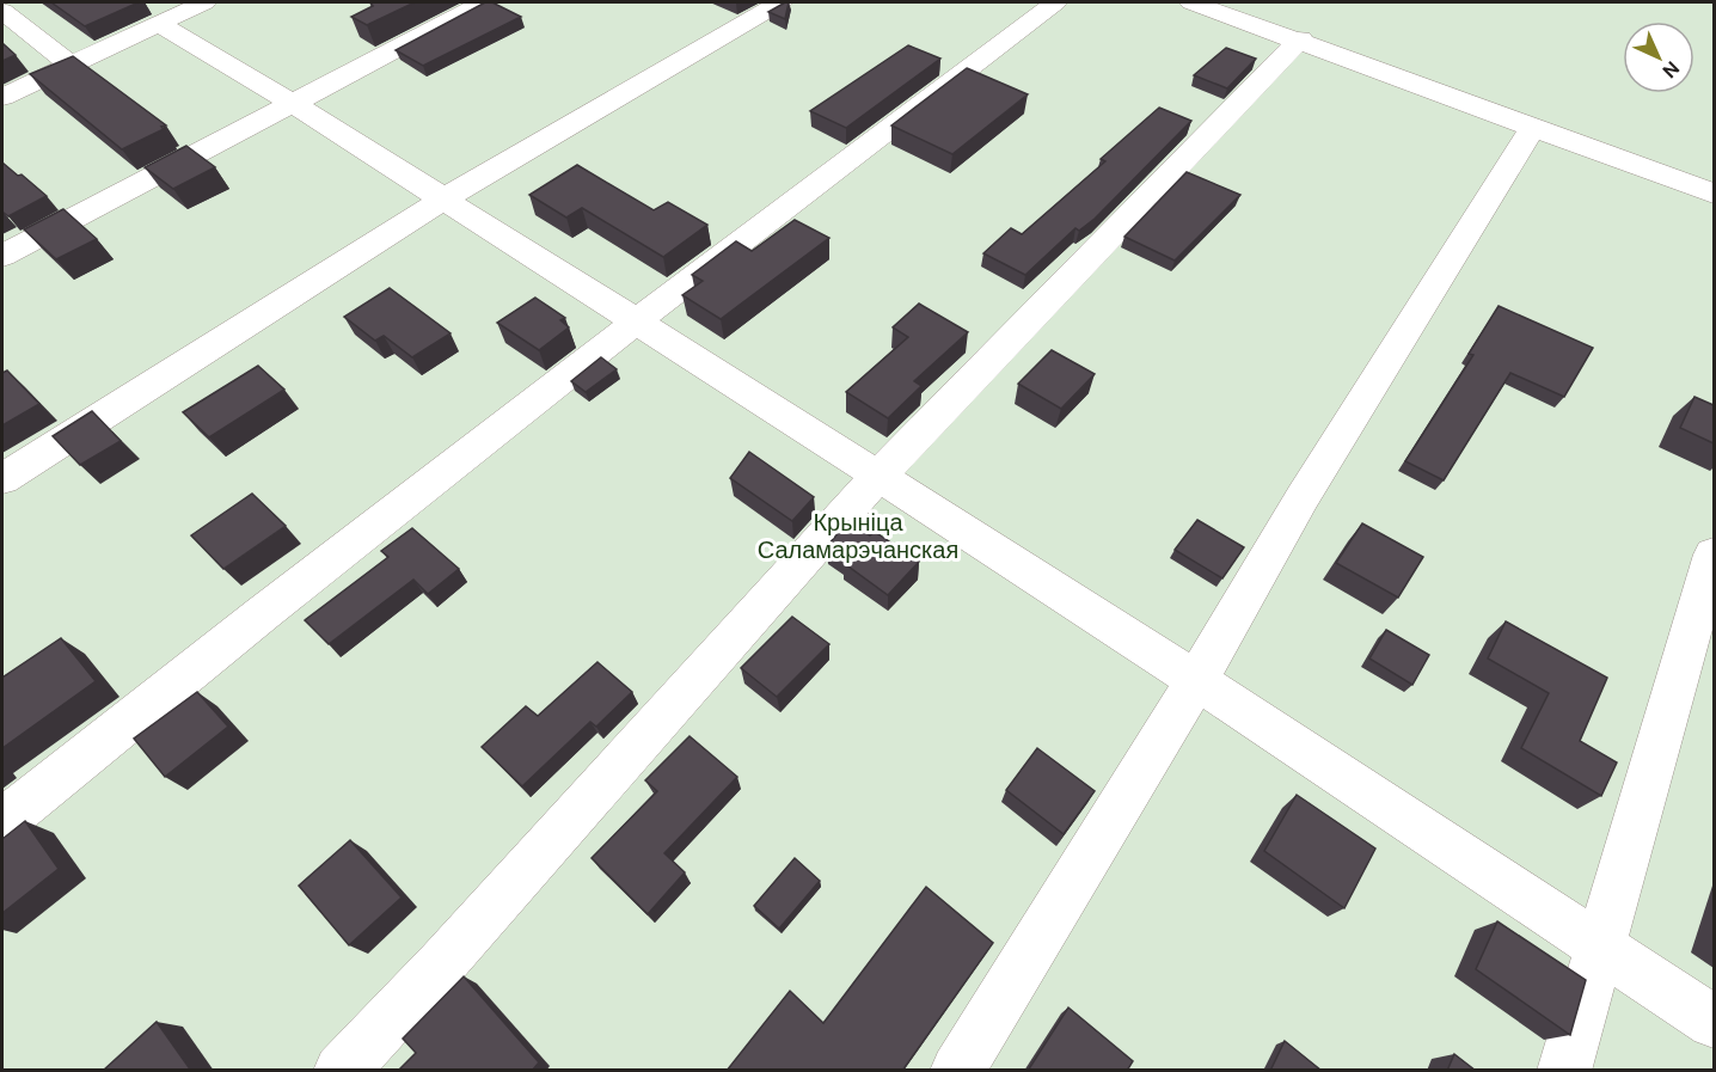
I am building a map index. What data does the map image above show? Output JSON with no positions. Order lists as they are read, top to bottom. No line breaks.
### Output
{"parks":["Крыніца Саламарэчанская"],"north":"bottom right"}
